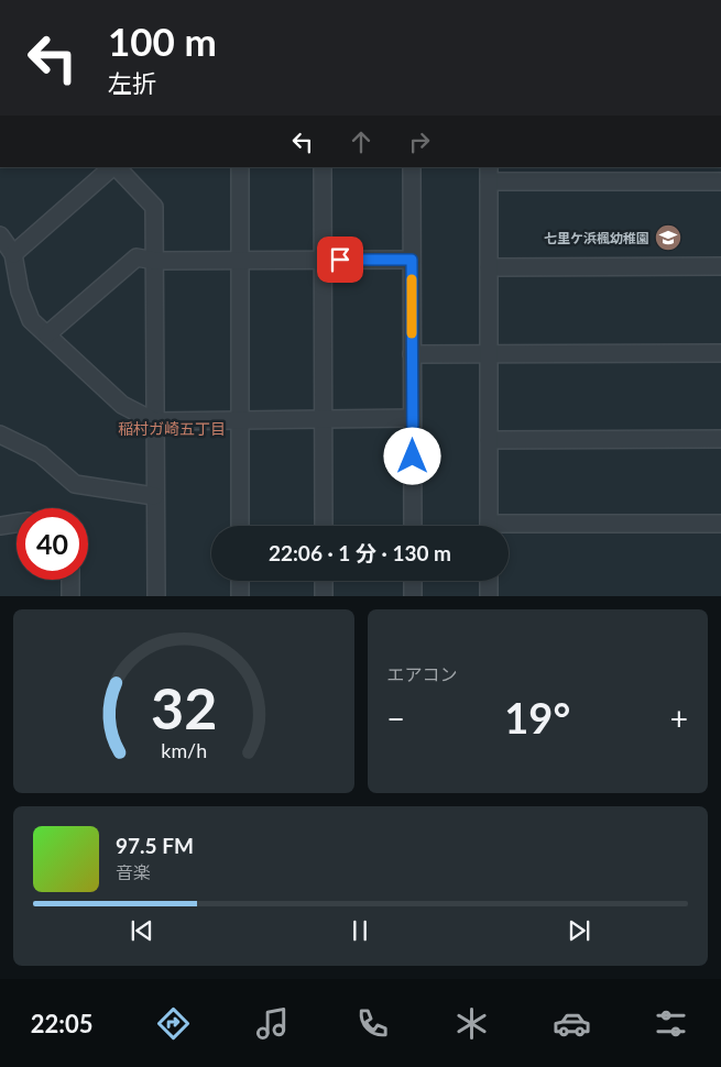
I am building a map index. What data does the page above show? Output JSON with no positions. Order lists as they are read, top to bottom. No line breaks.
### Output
{"districts":["稲村ガ崎五丁目"],"places":{"school or university":["七里ケ浜楓幼稚園"]},"page":{"turn":["100 m","左折"],"limit":"40","trip":"22:06 · 1 分 · 130 m","tile":"エアコン","heat":["−","19°","+"],"song":["97.5 FM","音楽"],"tabs":"22:05","gauge":["32","km/h"]}}
